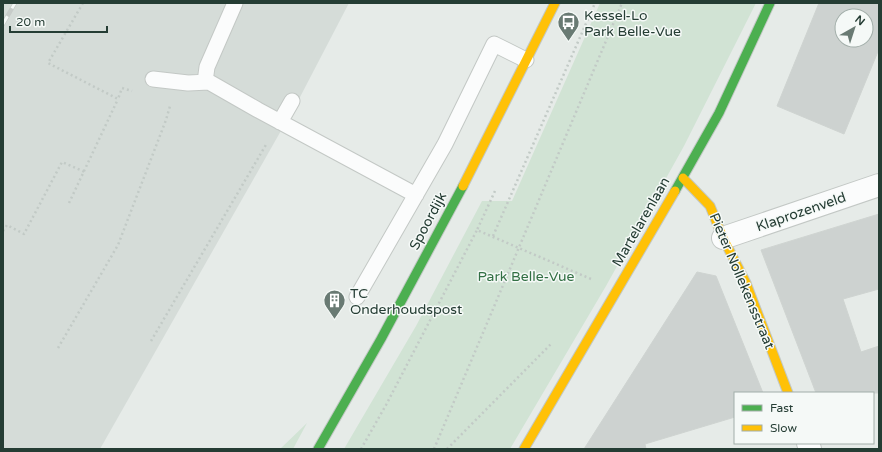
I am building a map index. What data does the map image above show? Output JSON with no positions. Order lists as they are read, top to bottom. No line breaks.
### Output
{"streets":{"street":["Klaprozenveld","Spoordijk","Martelarenlaan","Pieter Nollekensstraat"]},"crossings":[["Klaprozenveld","Pieter Nollekensstraat"],["Martelarenlaan","Pieter Nollekensstraat"]],"parks":["Park Belle-Vue"],"places":{"bus stop":["Kessel-Lo Park Belle-Vue"],"building":["TC Onderhoudspost"]},"legend":["Fast","Slow"],"scale_bar":"20 m","north":"top right"}
